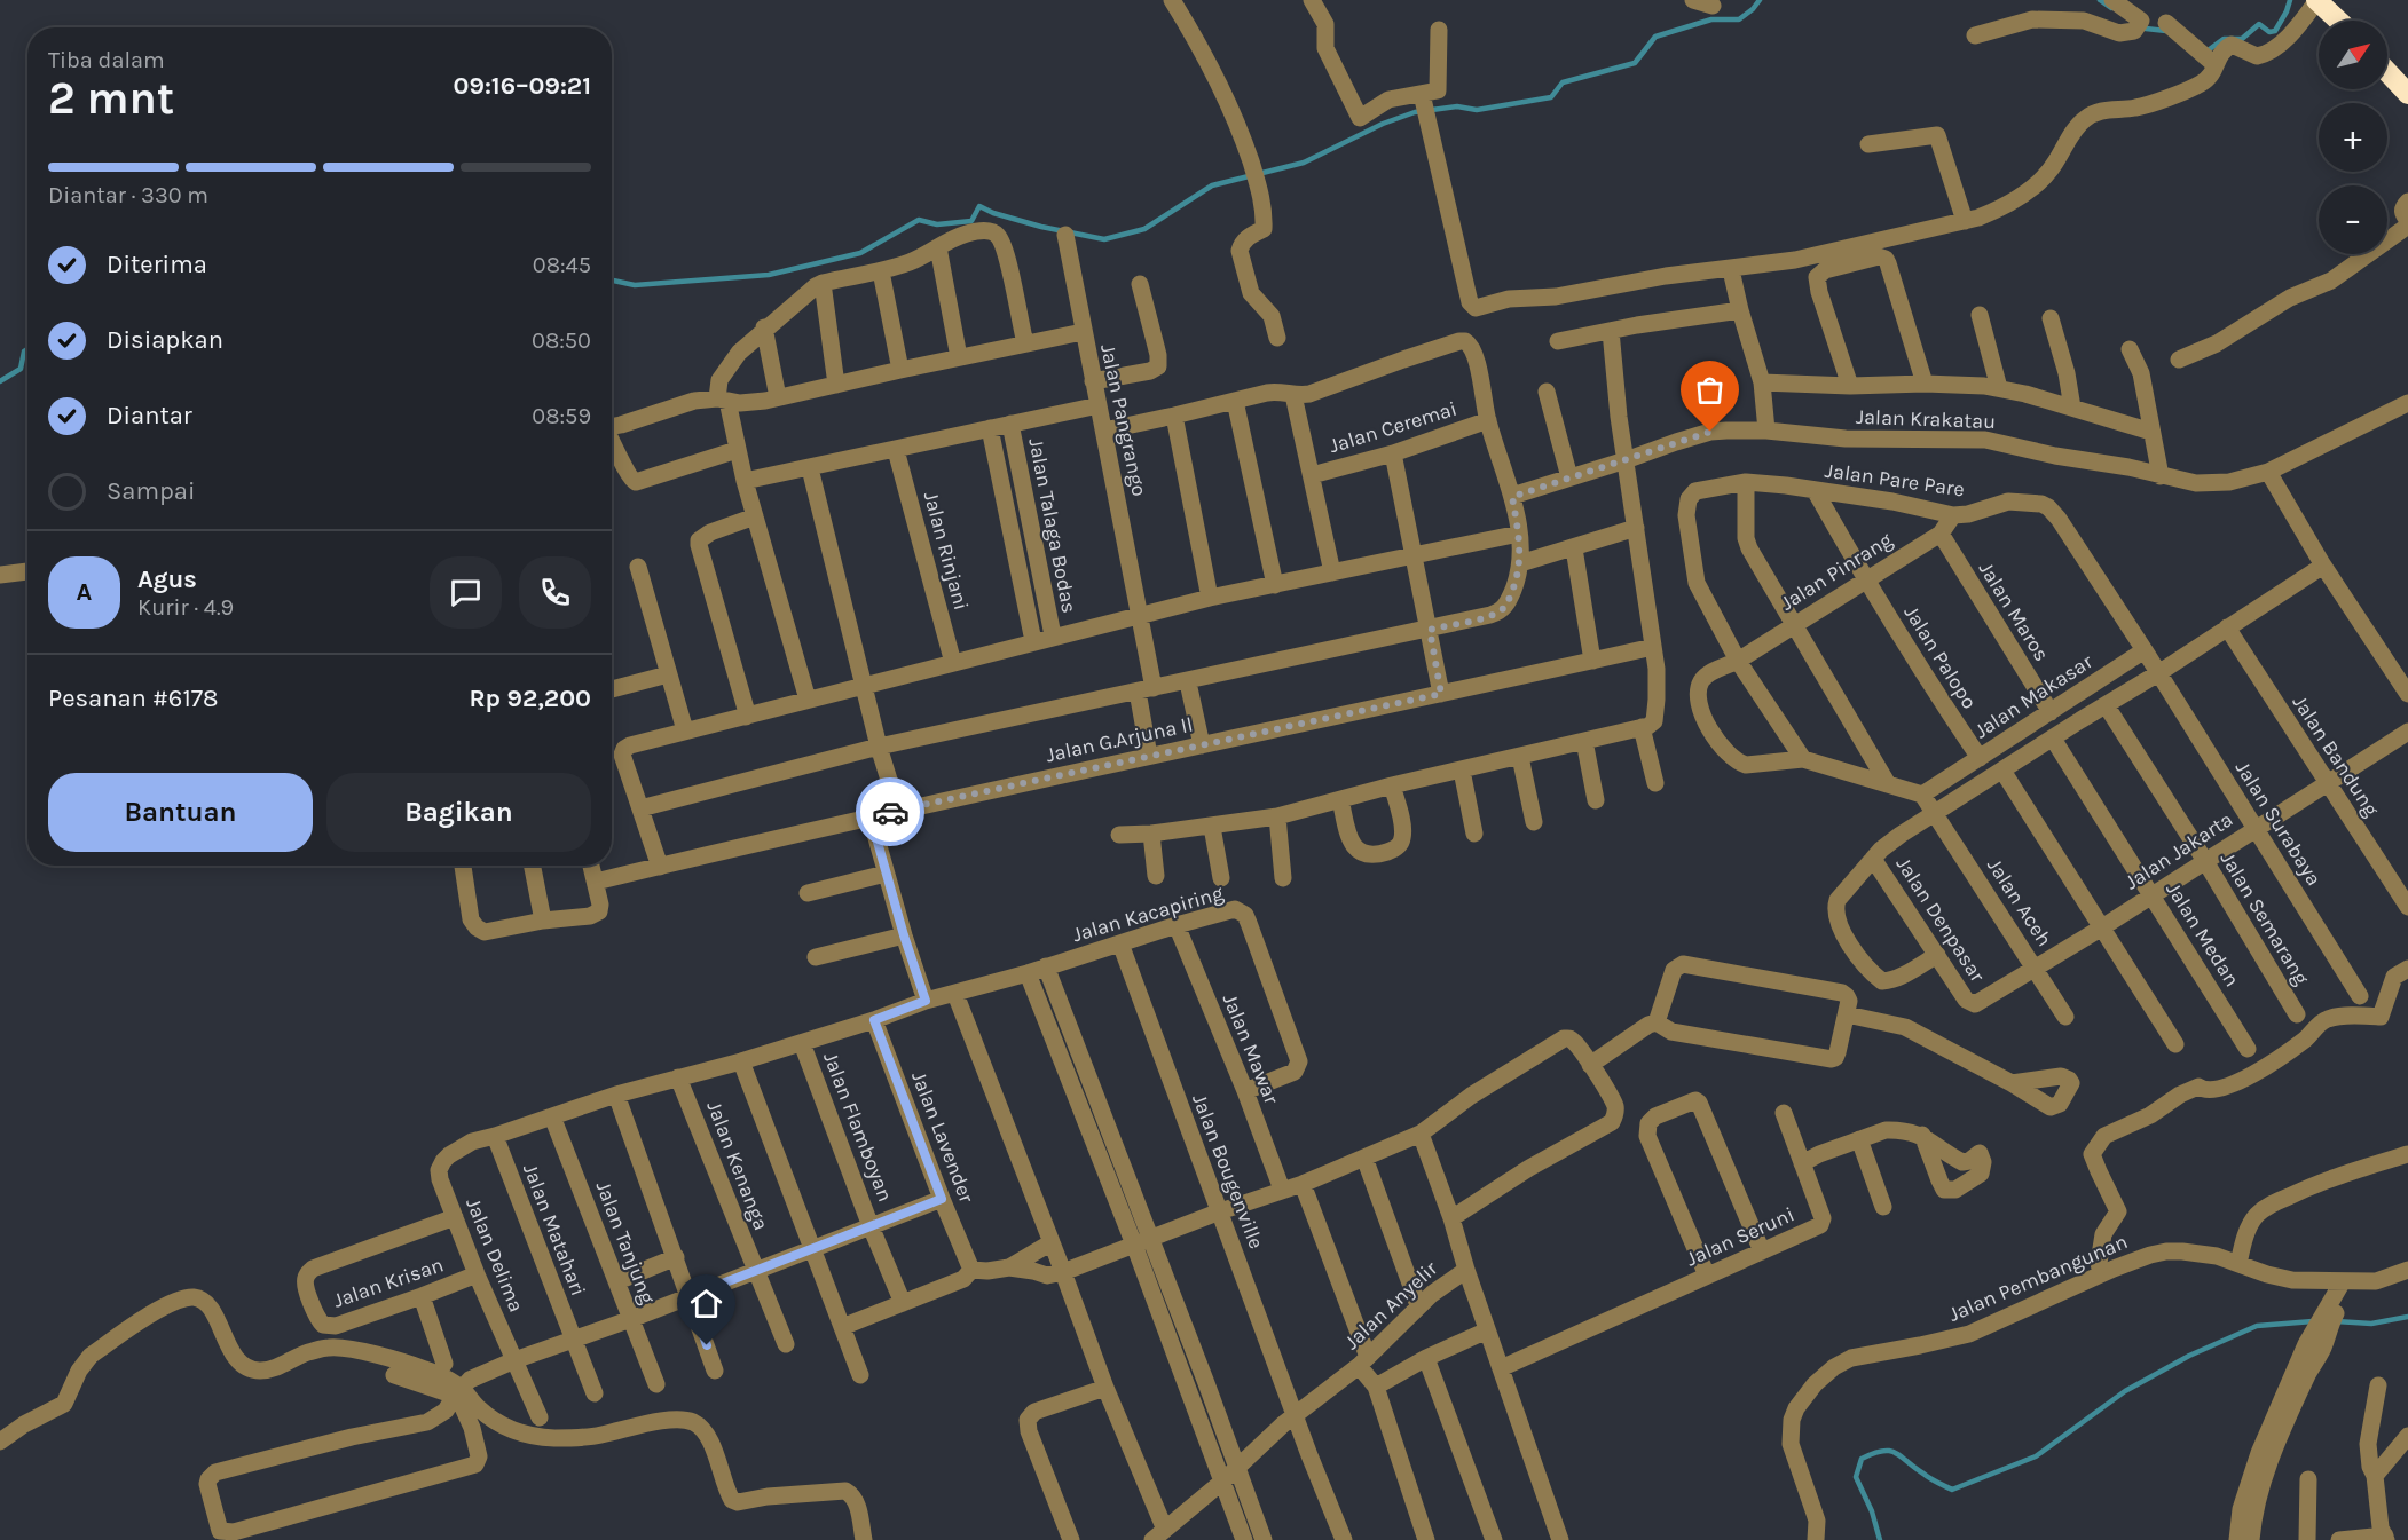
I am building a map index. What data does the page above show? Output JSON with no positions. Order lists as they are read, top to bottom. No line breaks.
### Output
{"streets":{"street":["Jalan Krakatau","Jalan Pangrango","Jalan Ceremai","Jalan Pare Pare","Jalan Talaga Bodas","Jalan Rinjani","Jalan Pinrang","Jalan Maros","Jalan Palopo","Jalan Makasar","Jalan G.Arjuna ll","Jalan Bandung","Jalan Surabaya","Jalan Jakarta","Jalan Aceh","Jalan Kacapiring","Jalan Semarang","Jalan Denpasar","Jalan Medan","Jalan Mawar","Jalan Flamboyan","Jalan Lavender","Jalan Kenanga","Jalan Bougenville","Jalan Matahari","Jalan Seruni","Jalan Tanjung","Jalan Delima","Jalan Pembangunan","Jalan Krisan","Jalan Anyelir"]},"crossings":[["Jalan Pangrango","Jalan G.Arjuna ll"],["Jalan Pare Pare","Jalan Pinrang"],["Jalan Pare Pare","Jalan Palopo"],["Jalan Pare Pare","Jalan Makasar"],["Jalan Pinrang","Jalan Maros"],["Jalan Pinrang","Jalan Palopo"],["Jalan Maros","Jalan Makasar"],["Jalan Palopo","Jalan Makasar"],["Jalan Bandung","Jalan Jakarta"],["Jalan Surabaya","Jalan Jakarta"],["Jalan Jakarta","Jalan Aceh"],["Jalan Jakarta","Jalan Semarang"],["Jalan Jakarta","Jalan Denpasar"],["Jalan Jakarta","Jalan Medan"],["Jalan Kacapiring","Jalan Mawar"],["Jalan Kacapiring","Jalan Flamboyan"],["Jalan Kacapiring","Jalan Lavender"],["Jalan Kacapiring","Jalan Kenanga"],["Jalan Kacapiring","Jalan Bougenville"],["Jalan Kacapiring","Jalan Matahari"],["Jalan Kacapiring","Jalan Tanjung"],["Jalan Kacapiring","Jalan Delima"],["Jalan Bougenville","Jalan Anyelir"],["Jalan Matahari","Jalan Delima"],["Jalan Delima","Jalan Krisan"]],"north":"top right","page":{"map_buttons":["+","−"],"heading":["2 mnt","Tiba dalam","09:16–09:21"],"panel":["Agus","Kurir · 4.9","Pesanan #6178","Rp 92,200"],"bar":"Diantar · 330 m","list":[["Diterima","08:45"],["Disiapkan","08:50"],["Diantar","08:59"],"Sampai"],"round":"A","buttons":["Bantuan","Bagikan"]}}
